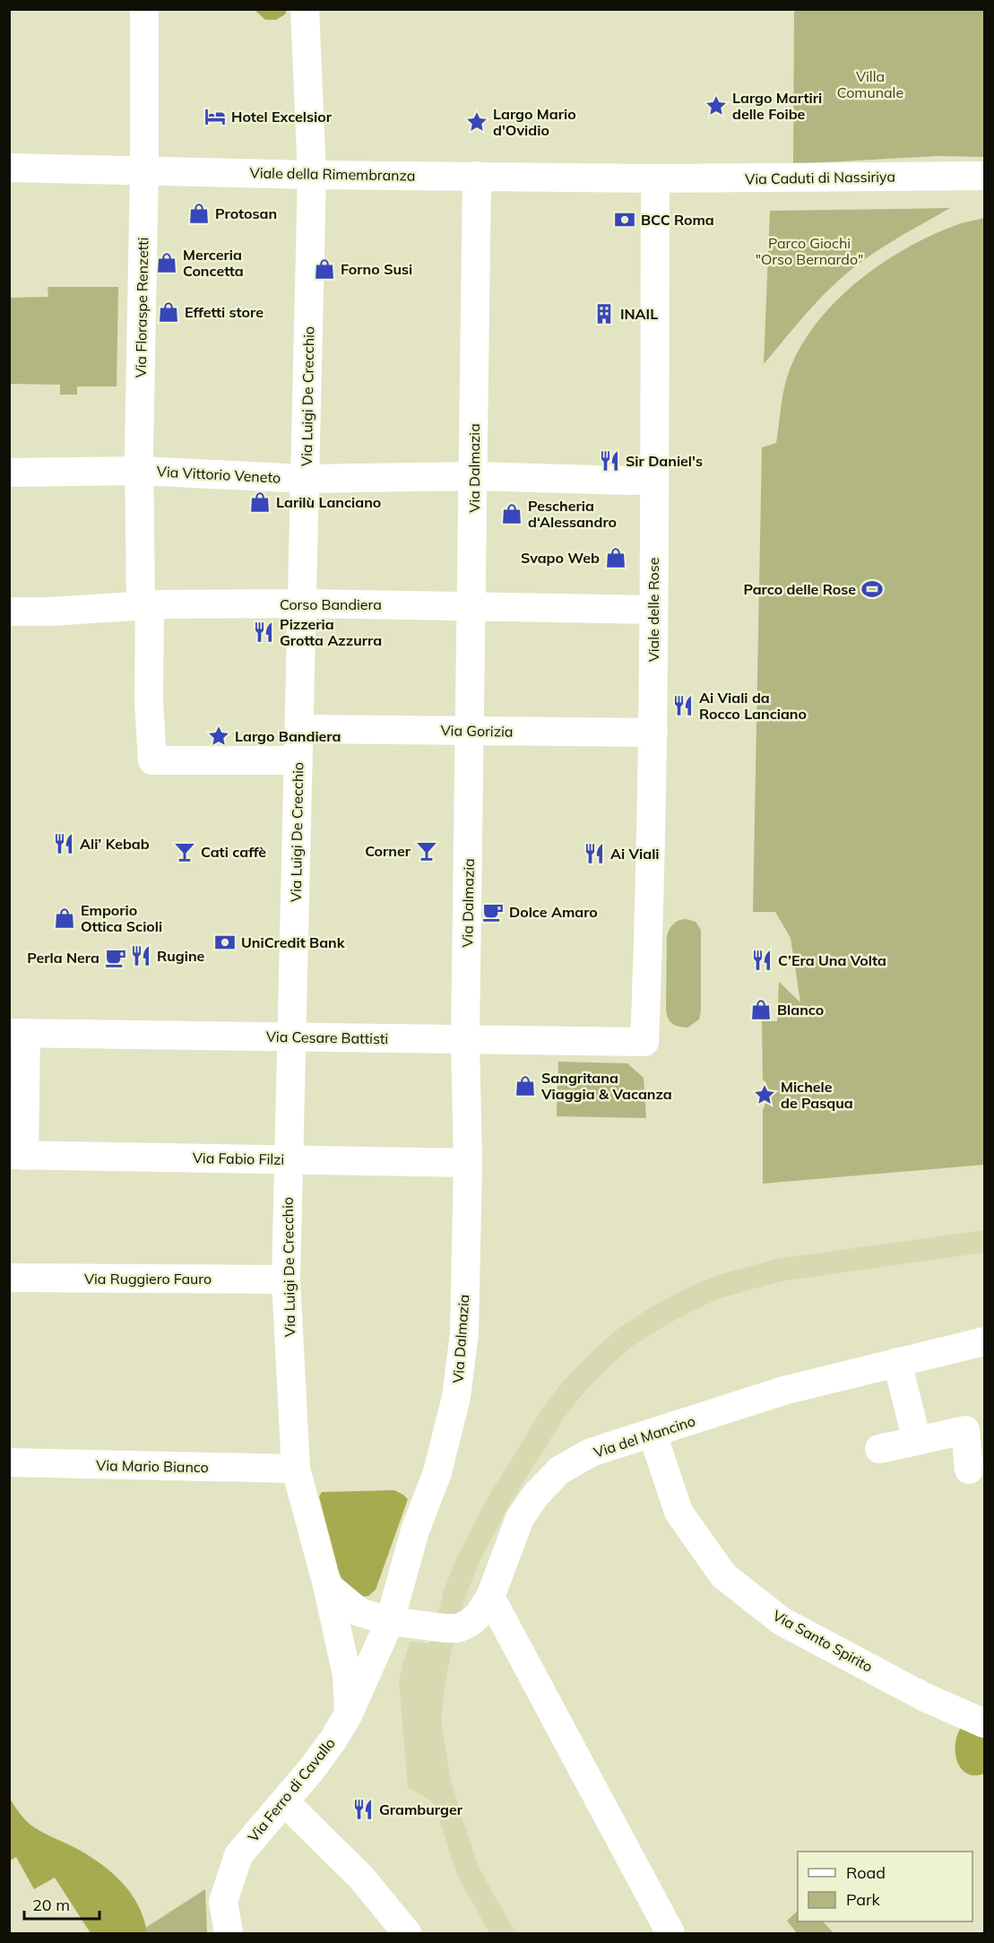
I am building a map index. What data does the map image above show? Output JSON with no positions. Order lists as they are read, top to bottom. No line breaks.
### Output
{"streets":{"street":["Viale della Rimembranza","Via Caduti di Nassiriya","Via Floraspe Renzetti","Via Luigi De Crecchio","Via Dalmazia","Via Vittorio Veneto","Corso Bandiera","Viale delle Rose","Via Gorizia","Via Cesare Battisti","Via Fabio Filzi","Via Ruggiero Fauro","Via del Mancino","Via Mario Bianco","Via Santo Spirito","Via Ferro di Cavallo"]},"crossings":[["Viale della Rimembranza","Via Caduti di Nassiriya"],["Viale della Rimembranza","Via Floraspe Renzetti"],["Viale della Rimembranza","Via Luigi De Crecchio"],["Viale della Rimembranza","Via Dalmazia"],["Viale della Rimembranza","Viale delle Rose"],["Via Caduti di Nassiriya","Viale delle Rose"],["Via Floraspe Renzetti","Via Luigi De Crecchio"],["Via Floraspe Renzetti","Via Vittorio Veneto"],["Via Floraspe Renzetti","Corso Bandiera"],["Via Luigi De Crecchio","Via Vittorio Veneto"],["Via Luigi De Crecchio","Corso Bandiera"],["Via Luigi De Crecchio","Via Gorizia"],["Via Luigi De Crecchio","Via Cesare Battisti"],["Via Luigi De Crecchio","Via Fabio Filzi"],["Via Luigi De Crecchio","Via Ruggiero Fauro"],["Via Luigi De Crecchio","Via Mario Bianco"],["Via Luigi De Crecchio","Via Ferro di Cavallo"],["Via Dalmazia","Via Vittorio Veneto"],["Via Dalmazia","Corso Bandiera"],["Via Dalmazia","Via Gorizia"],["Via Dalmazia","Via Cesare Battisti"],["Via Dalmazia","Via Fabio Filzi"],["Via Dalmazia","Via del Mancino"],["Via Dalmazia","Via Ferro di Cavallo"],["Via Vittorio Veneto","Viale delle Rose"],["Corso Bandiera","Viale delle Rose"],["Viale delle Rose","Via Gorizia"],["Viale delle Rose","Via Cesare Battisti"],["Via del Mancino","Via Santo Spirito"],["Via del Mancino","Via Ferro di Cavallo"]],"parks":["Villa Comunale","Parco Giochi \"Orso Bernardo\""],"places":{"place":["Largo Martiri delle Foibe","Largo Mario d'Ovidio","Largo Bandiera","Michele de Pasqua"],"hotel":["Hotel Excelsior"],"shop":["Protosan","Merceria Concetta","Forno Susi","Effetti store","Larilù Lanciano","Pescheria d‘Alessandro","Svapo Web","Emporio Ottica Scioli","Blanco","Sangritana Viaggia & Vacanza"],"bank":["BCC Roma","UniCredit Bank"],"building":["INAIL"],"restaurant":["Sir Daniel's","Pizzeria Grotta Azzurra","Ai Viali da Rocco Lanciano","Ali’ Kebab","Ai Viali","Rugine","C’Era Una Volta","Gramburger"],"sports":["Parco delle Rose"],"bar":["Corner","Cati caffè"],"cafe":["Dolce Amaro","Perla Nera"]},"legend":["Road","Park"],"scale_bar":"20 m"}
